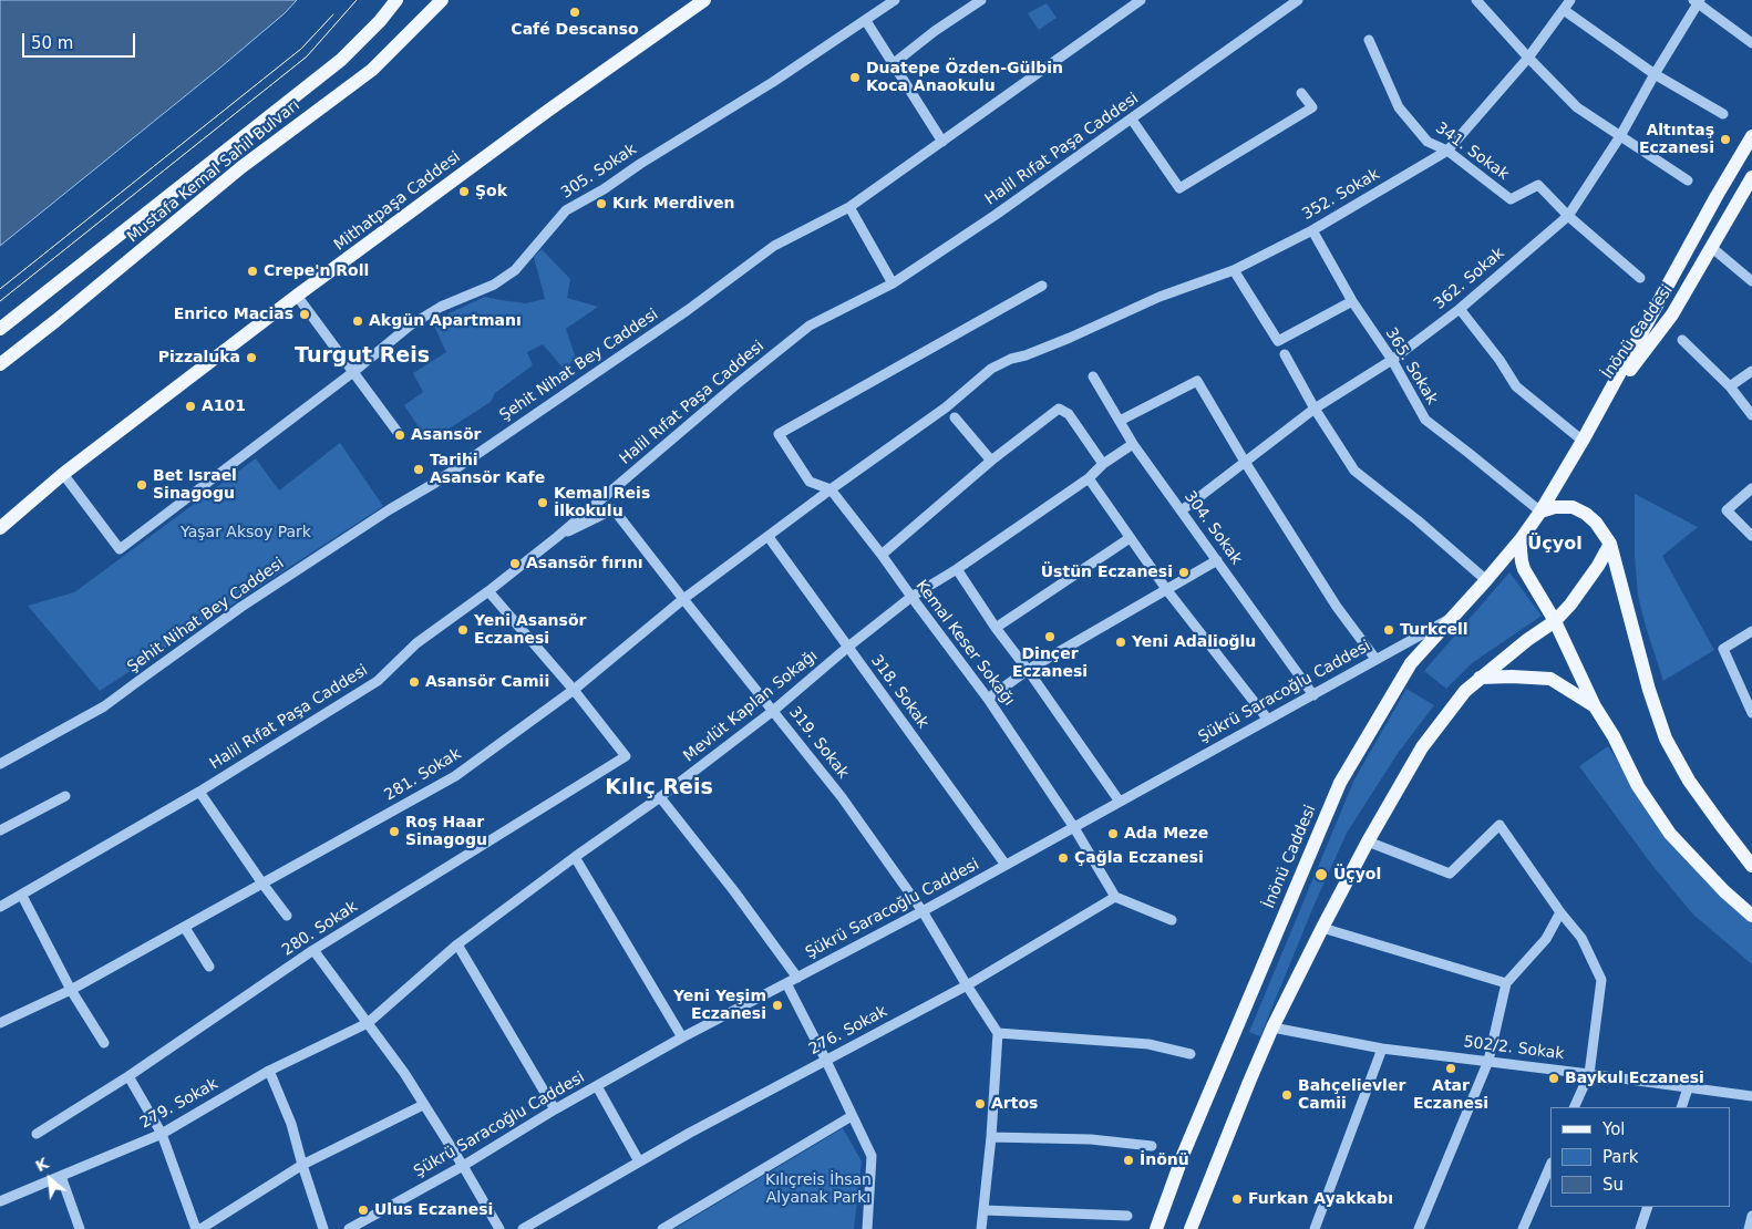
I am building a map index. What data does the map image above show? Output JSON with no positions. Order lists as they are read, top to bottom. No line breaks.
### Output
{"streets":{"main road":["Mustafa Kemal Sahil Bulvarı","Mithatpaşa Caddesi","İnönü Caddesi"],"street":["Halil Rıfat Paşa Caddesi","341. Sokak","305. Sokak","352. Sokak","362. Sokak","Şehit Nihat Bey Caddesi","365. Sokak","304. Sokak","Kemal Keser Sokağı","318. Sokak","Şükrü Saracoğlu Caddesi","Mevlüt Kaplan Sokağı","319. Sokak","281. Sokak","280. Sokak","276. Sokak","502/2. Sokak","279. Sokak"]},"crossings":[["Halil Rıfat Paşa Caddesi","319. Sokak"],["341. Sokak","352. Sokak"],["341. Sokak","362. Sokak"],["305. Sokak","Mithatpaşa Caddesi"],["352. Sokak","365. Sokak"],["352. Sokak","281. Sokak"],["362. Sokak","365. Sokak"],["362. Sokak","304. Sokak"],["İnönü Caddesi","365. Sokak"],["İnönü Caddesi","Şükrü Saracoğlu Caddesi"],["304. Sokak","Şükrü Saracoğlu Caddesi"],["304. Sokak","Mevlüt Kaplan Sokağı"],["Kemal Keser Sokağı","Şükrü Saracoğlu Caddesi"],["Kemal Keser Sokağı","Mevlüt Kaplan Sokağı"],["Kemal Keser Sokağı","281. Sokak"],["318. Sokak","Şükrü Saracoğlu Caddesi"],["318. Sokak","Mevlüt Kaplan Sokağı"],["318. Sokak","281. Sokak"],["Şükrü Saracoğlu Caddesi","319. Sokak"],["Mevlüt Kaplan Sokağı","319. Sokak"],["Mevlüt Kaplan Sokağı","279. Sokak"],["319. Sokak","281. Sokak"],["319. Sokak","276. Sokak"],["281. Sokak","280. Sokak"]],"districts":["Turgut Reis","Üçyol","Kılıç Reis"],"parks":["Yaşar Aksoy Park","Kılıçreis İhsan Alyanak Parkı"],"places":["Café Descanso","Duatepe Özden-Gülbin Koca Anaokulu","Altıntaş Eczanesi","Şok","Kırk Merdiven","Crepe'n Roll","Enrico Macias","Akgün Apartmanı","Pizzaluka","A101","Asansör","Tarihi Asansör Kafe","Bet Israel Sinagogu","Kemal Reis İlkokulu","Asansör fırını","Üstün Eczanesi","Yeni Asansör Eczanesi","Turkcell","Dinçer Eczanesi","Yeni Adalioğlu","Asansör Camii","Roş Haar Sinagogu","Ada Meze","Çağla Eczanesi","Üçyol","Yeni Yeşim Eczanesi","Atar Eczanesi","Baykul Eczanesi","Bahçelievler Camii","Artos","İnönü","Furkan Ayakkabı","Ulus Eczanesi"],"legend":["Yol","Park","Su"],"scale_bar":"50 m","north":"top left"}
